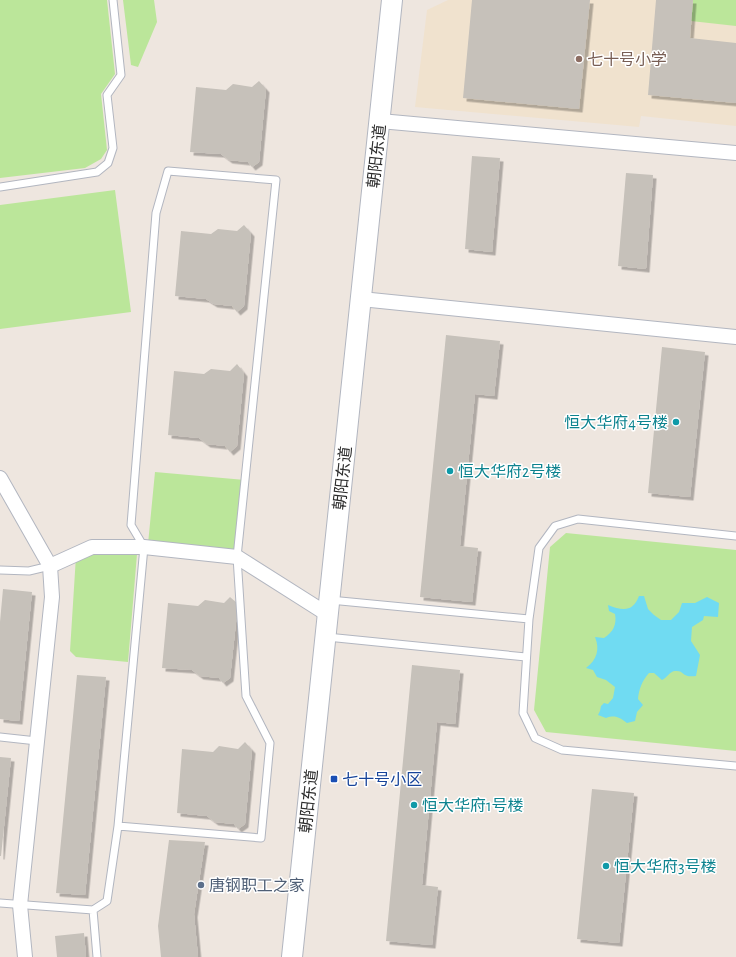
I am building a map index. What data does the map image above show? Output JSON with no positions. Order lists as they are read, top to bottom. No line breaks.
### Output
{"streets":{"street":["朝阳东道"]},"places":{"other":["七十号小学","恒大华府4号楼","恒大华府2号楼","恒大华府1号楼","恒大华府3号楼","唐钢职工之家"],"transit":["七十号小区"]}}
